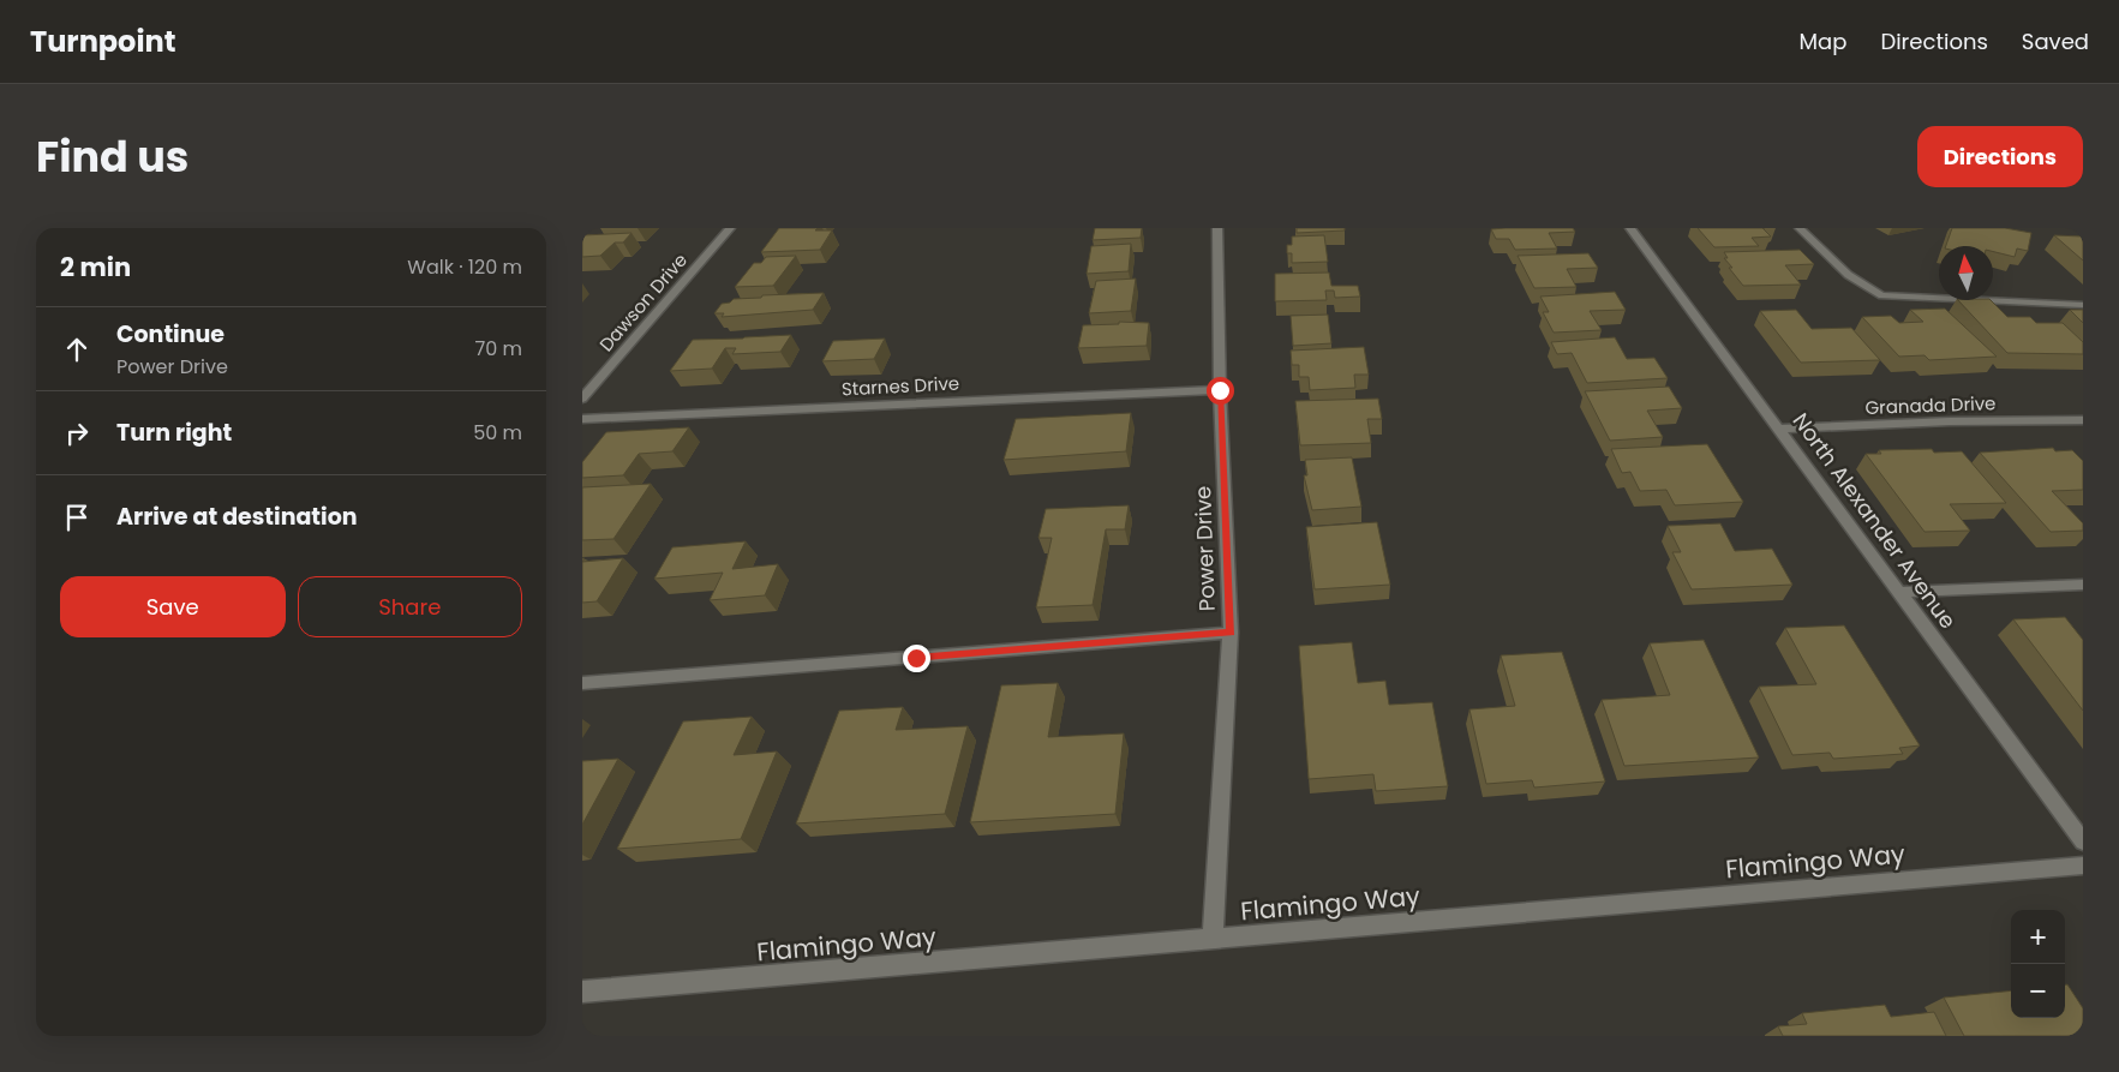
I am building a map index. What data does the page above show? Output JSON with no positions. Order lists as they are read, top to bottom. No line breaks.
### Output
{"streets":{"street":["Dawson Drive","Starnes Drive","Granada Drive","North Alexander Avenue","Power Drive","Flamingo Way"]},"crossings":[["Starnes Drive","Power Drive"],["Granada Drive","North Alexander Avenue"],["Power Drive","Flamingo Way"]],"north":"top","page":{"header":"Turnpoint","nav":["Map","Directions","Saved"],"title":"Find us","buttons":["Directions",["Save","Share"]],"heading":["2 min","Walk · 120 m"],"list":[["Continue","Power Drive","70 m"],["Turn right","50 m"],"Arrive at destination"],"map_buttons":["+","−"]}}
